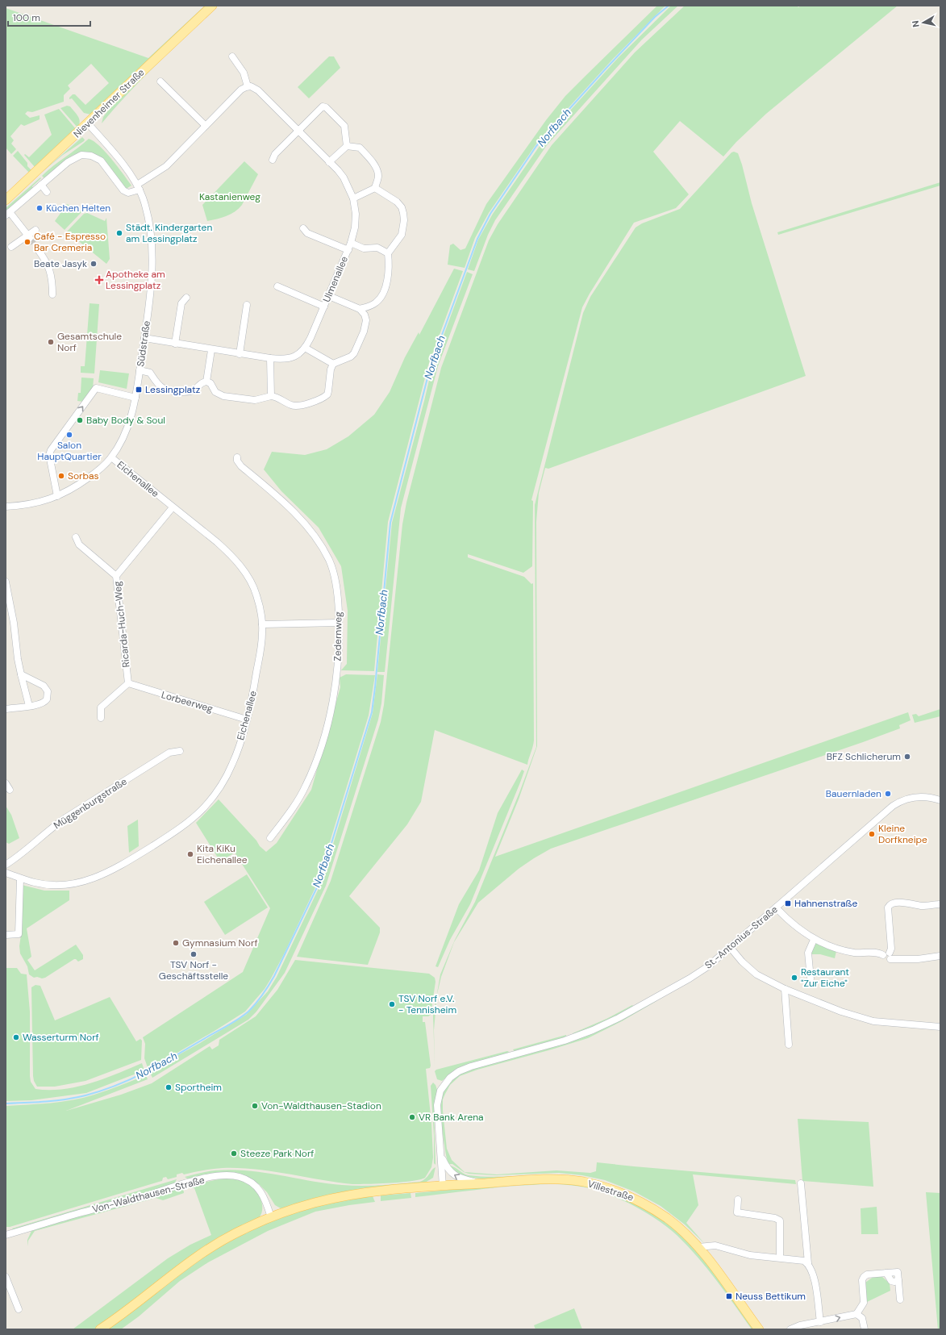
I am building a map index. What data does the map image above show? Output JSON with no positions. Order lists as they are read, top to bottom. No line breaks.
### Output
{"streets":{"main road":["Nievenheimer Straße","Villestraße"],"street":["Ulmenallee","Südstraße","Eichenallee","Ricarda-Huch-Weg","Zedernweg","Lorbeerweg","Müggenburgstraße","St.-Antonius-Straße","Von-Waldthausen-Straße"]},"crossings":[["Nievenheimer Straße","Südstraße"],["Ulmenallee","Südstraße"],["Südstraße","Eichenallee"],["Eichenallee","Lorbeerweg"],["Ricarda-Huch-Weg","Lorbeerweg"],["St.-Antonius-Straße","Villestraße"],["Villestraße","Von-Waldthausen-Straße"]],"water":["Norfbach"],"parks":["Kastanienweg"],"places":{"other":["Küchen Helten","Städt. Kindergarten am Lessingplatz","Café - Espresso Bar Cremeria","Beate Jasyk","Gesamtschule Norf","Baby Body & Soul","Salon HauptQuartier","Sorbas","BFZ Schlicherum","Bauernladen","Kleine Dorfkneipe","Kita KiKu Eichenallee","Gymnasium Norf","TSV Norf - Geschäftsstelle","Restaurant \"Zur Eiche\"","TSV Norf e.V. - Tennisheim","Wasserturm Norf","Sportheim","Von-Waldthausen-Stadion","VR Bank Arena","Steeze Park Norf"],"health":["Apotheke am Lessingplatz"],"transit":["Lessingplatz","Hahnenstraße","Neuss Bettikum"]},"scale_bar":"100 m","north":"left"}
